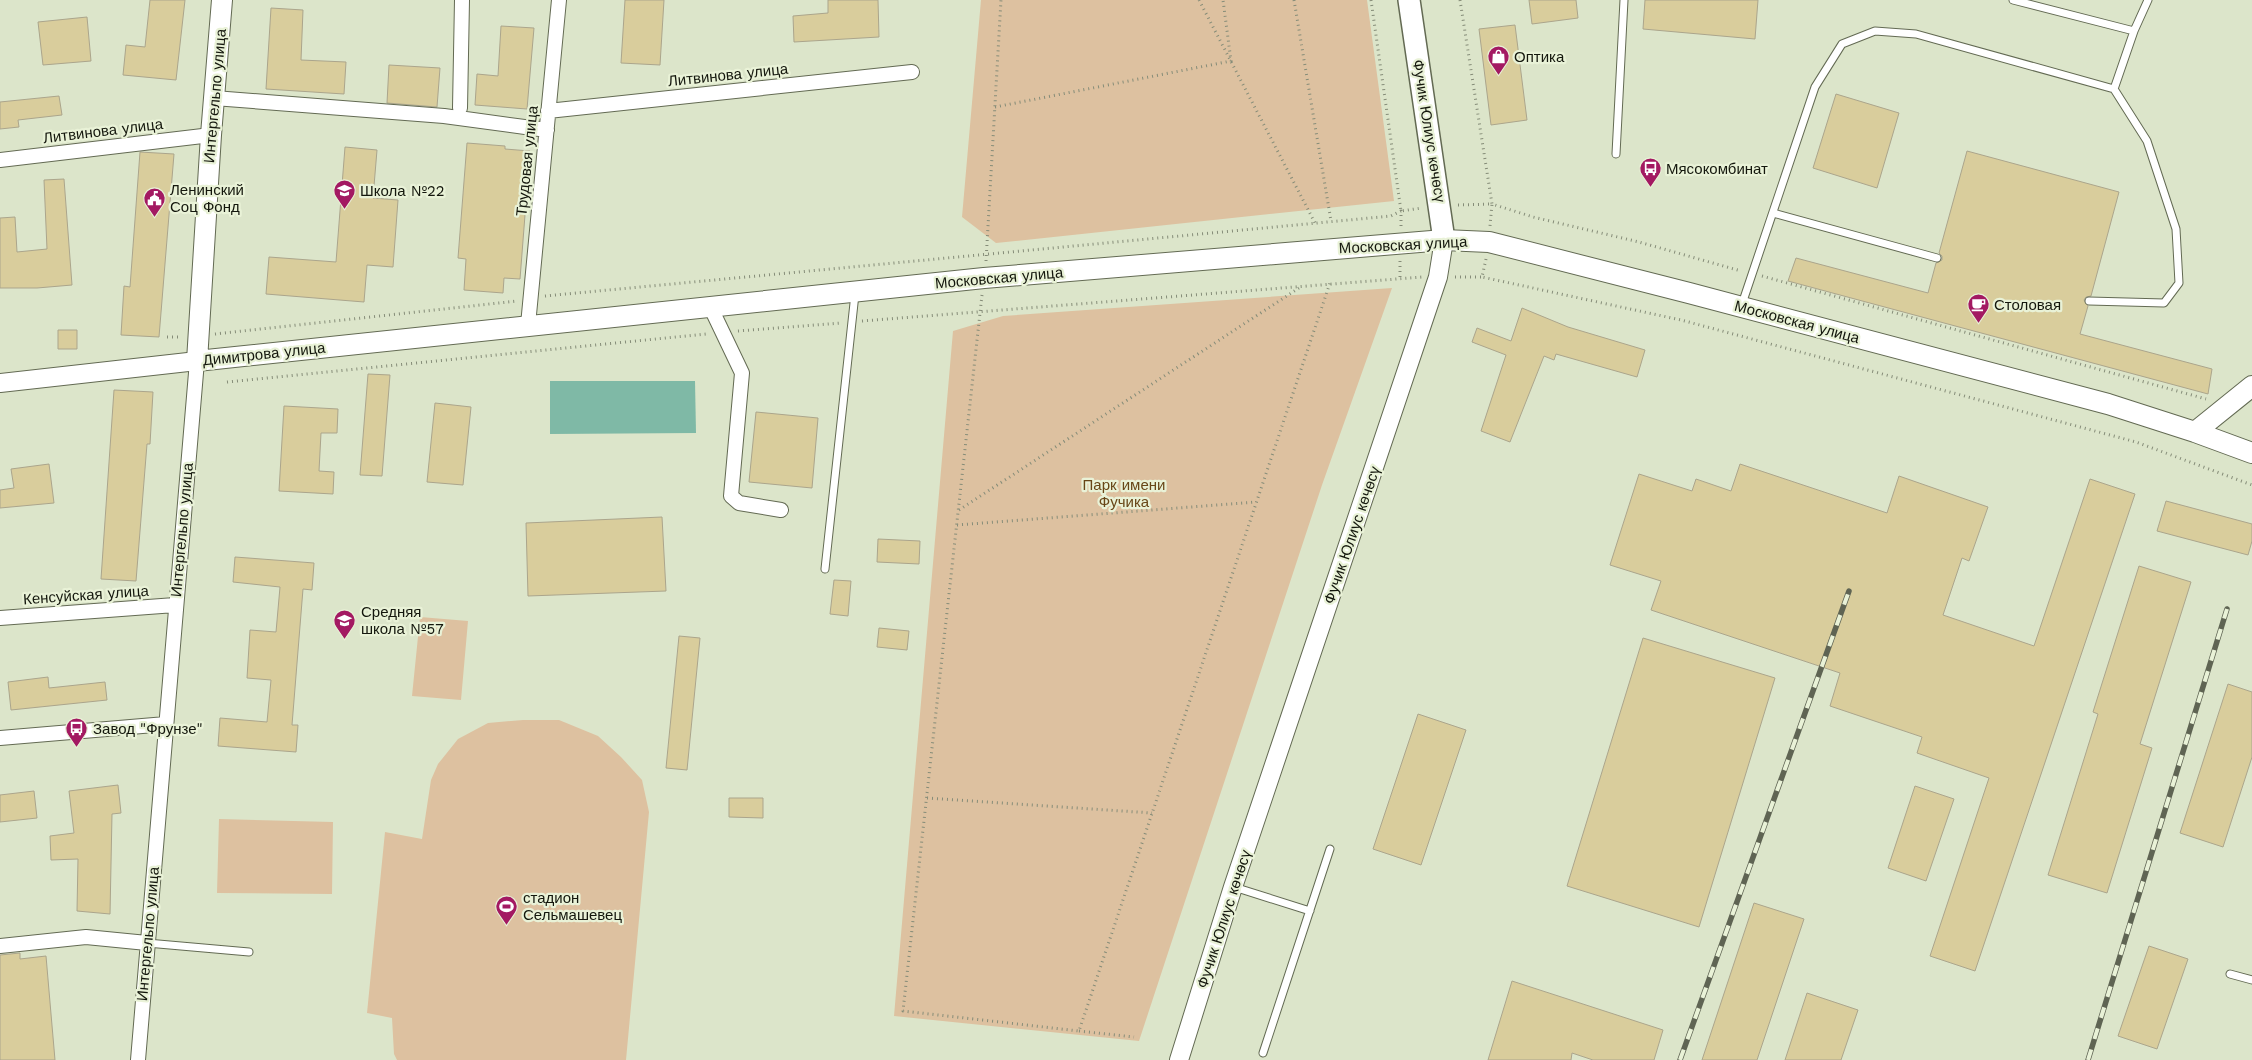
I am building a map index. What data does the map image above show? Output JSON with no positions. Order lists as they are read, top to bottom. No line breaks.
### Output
{"streets":{"main road":["Интергельпо улица","Фучик Юлиус көчөсү","Московская улица","Димитрова улица"],"street":["Литвинова улица","Трудовая улица","Кенсуйская улица"]},"crossings":[["Литвинова улица","Интергельпо улица"],["Литвинова улица","Трудовая улица"],["Интергельпо улица","Димитрова улица"],["Интергельпо улица","Кенсуйская улица"],["Фучик Юлиус көчөсү","Московская улица"],["Трудовая улица","Московская улица"],["Трудовая улица","Димитрова улица"],["Московская улица","Димитрова улица"]],"parks":["Парк имени Фучика"],"places":{"shop":["Оптика"],"bus stop":["Мясокомбинат","Завод \"Фрунзе\""],"school or university":["Школа №22","Средняя школа №57"],"public building":["Ленинский Соц Фонд"],"cafe":["Столовая"],"sports":["стадион Сельмашевец"]}}
